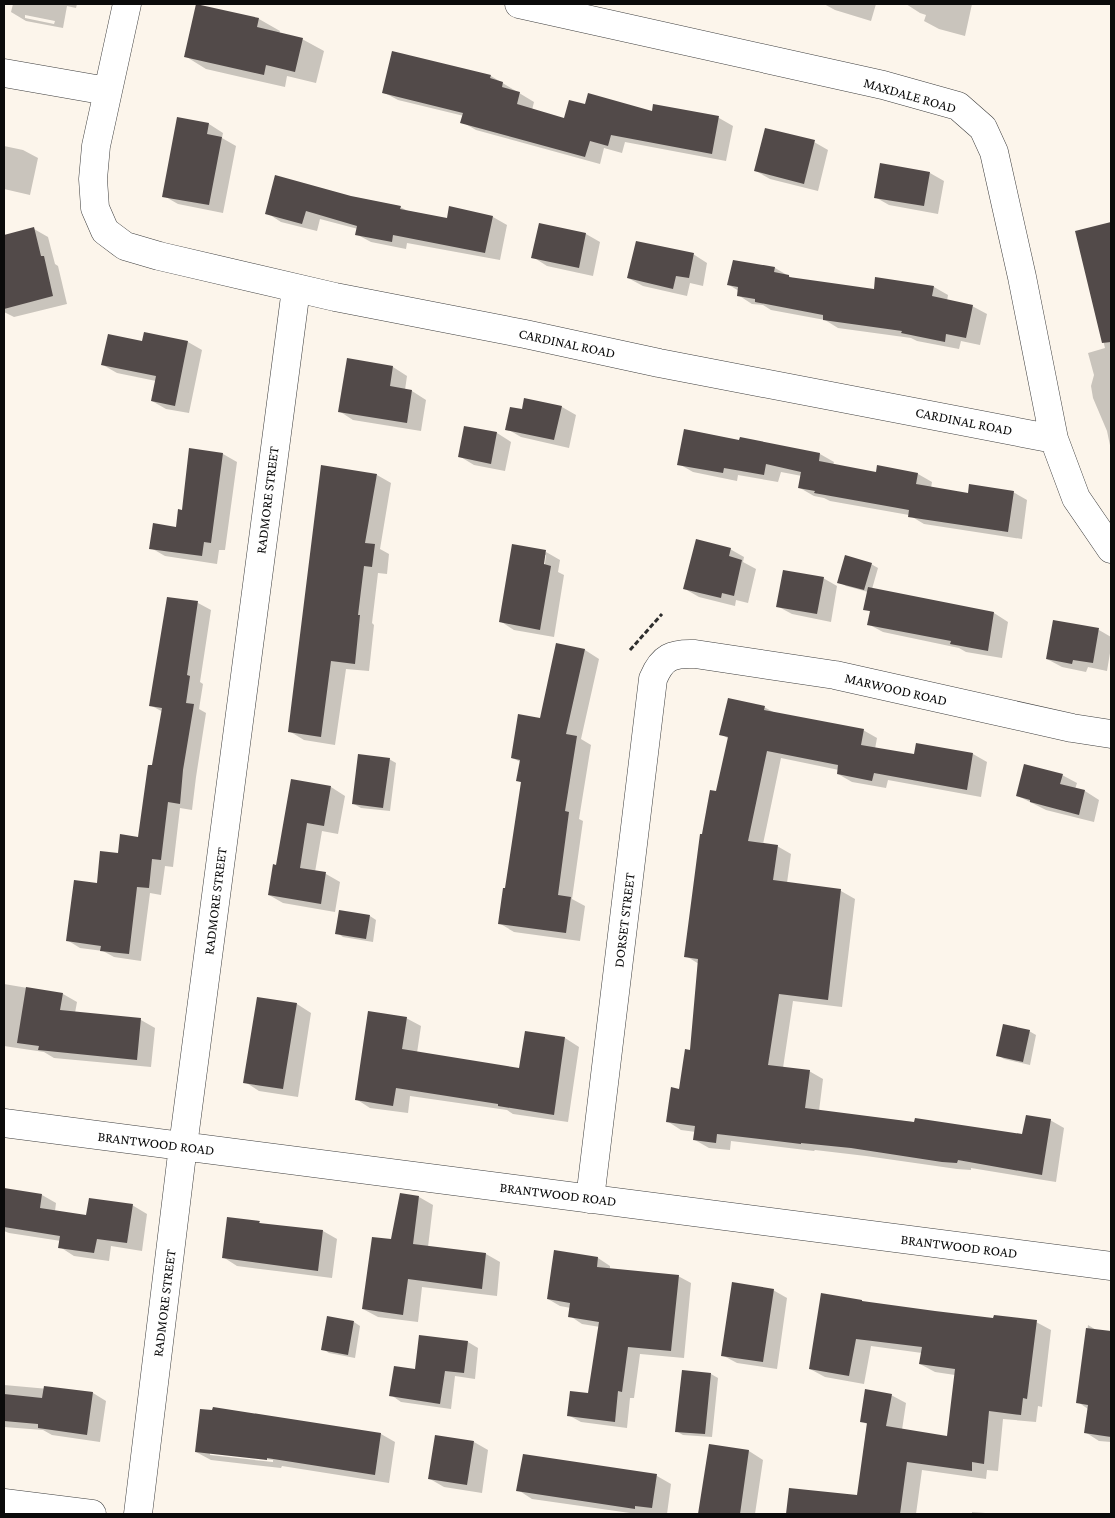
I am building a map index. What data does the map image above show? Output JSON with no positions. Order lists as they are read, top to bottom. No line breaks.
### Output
{"streets":{"street":["MAXDALE ROAD","CARDINAL ROAD","RADMORE STREET","MARWOOD ROAD","DORSET STREET","BRANTWOOD ROAD"]},"crossings":[["MAXDALE ROAD","CARDINAL ROAD"],["CARDINAL ROAD","RADMORE STREET"],["RADMORE STREET","BRANTWOOD ROAD"],["MARWOOD ROAD","DORSET STREET"],["DORSET STREET","BRANTWOOD ROAD"]]}
